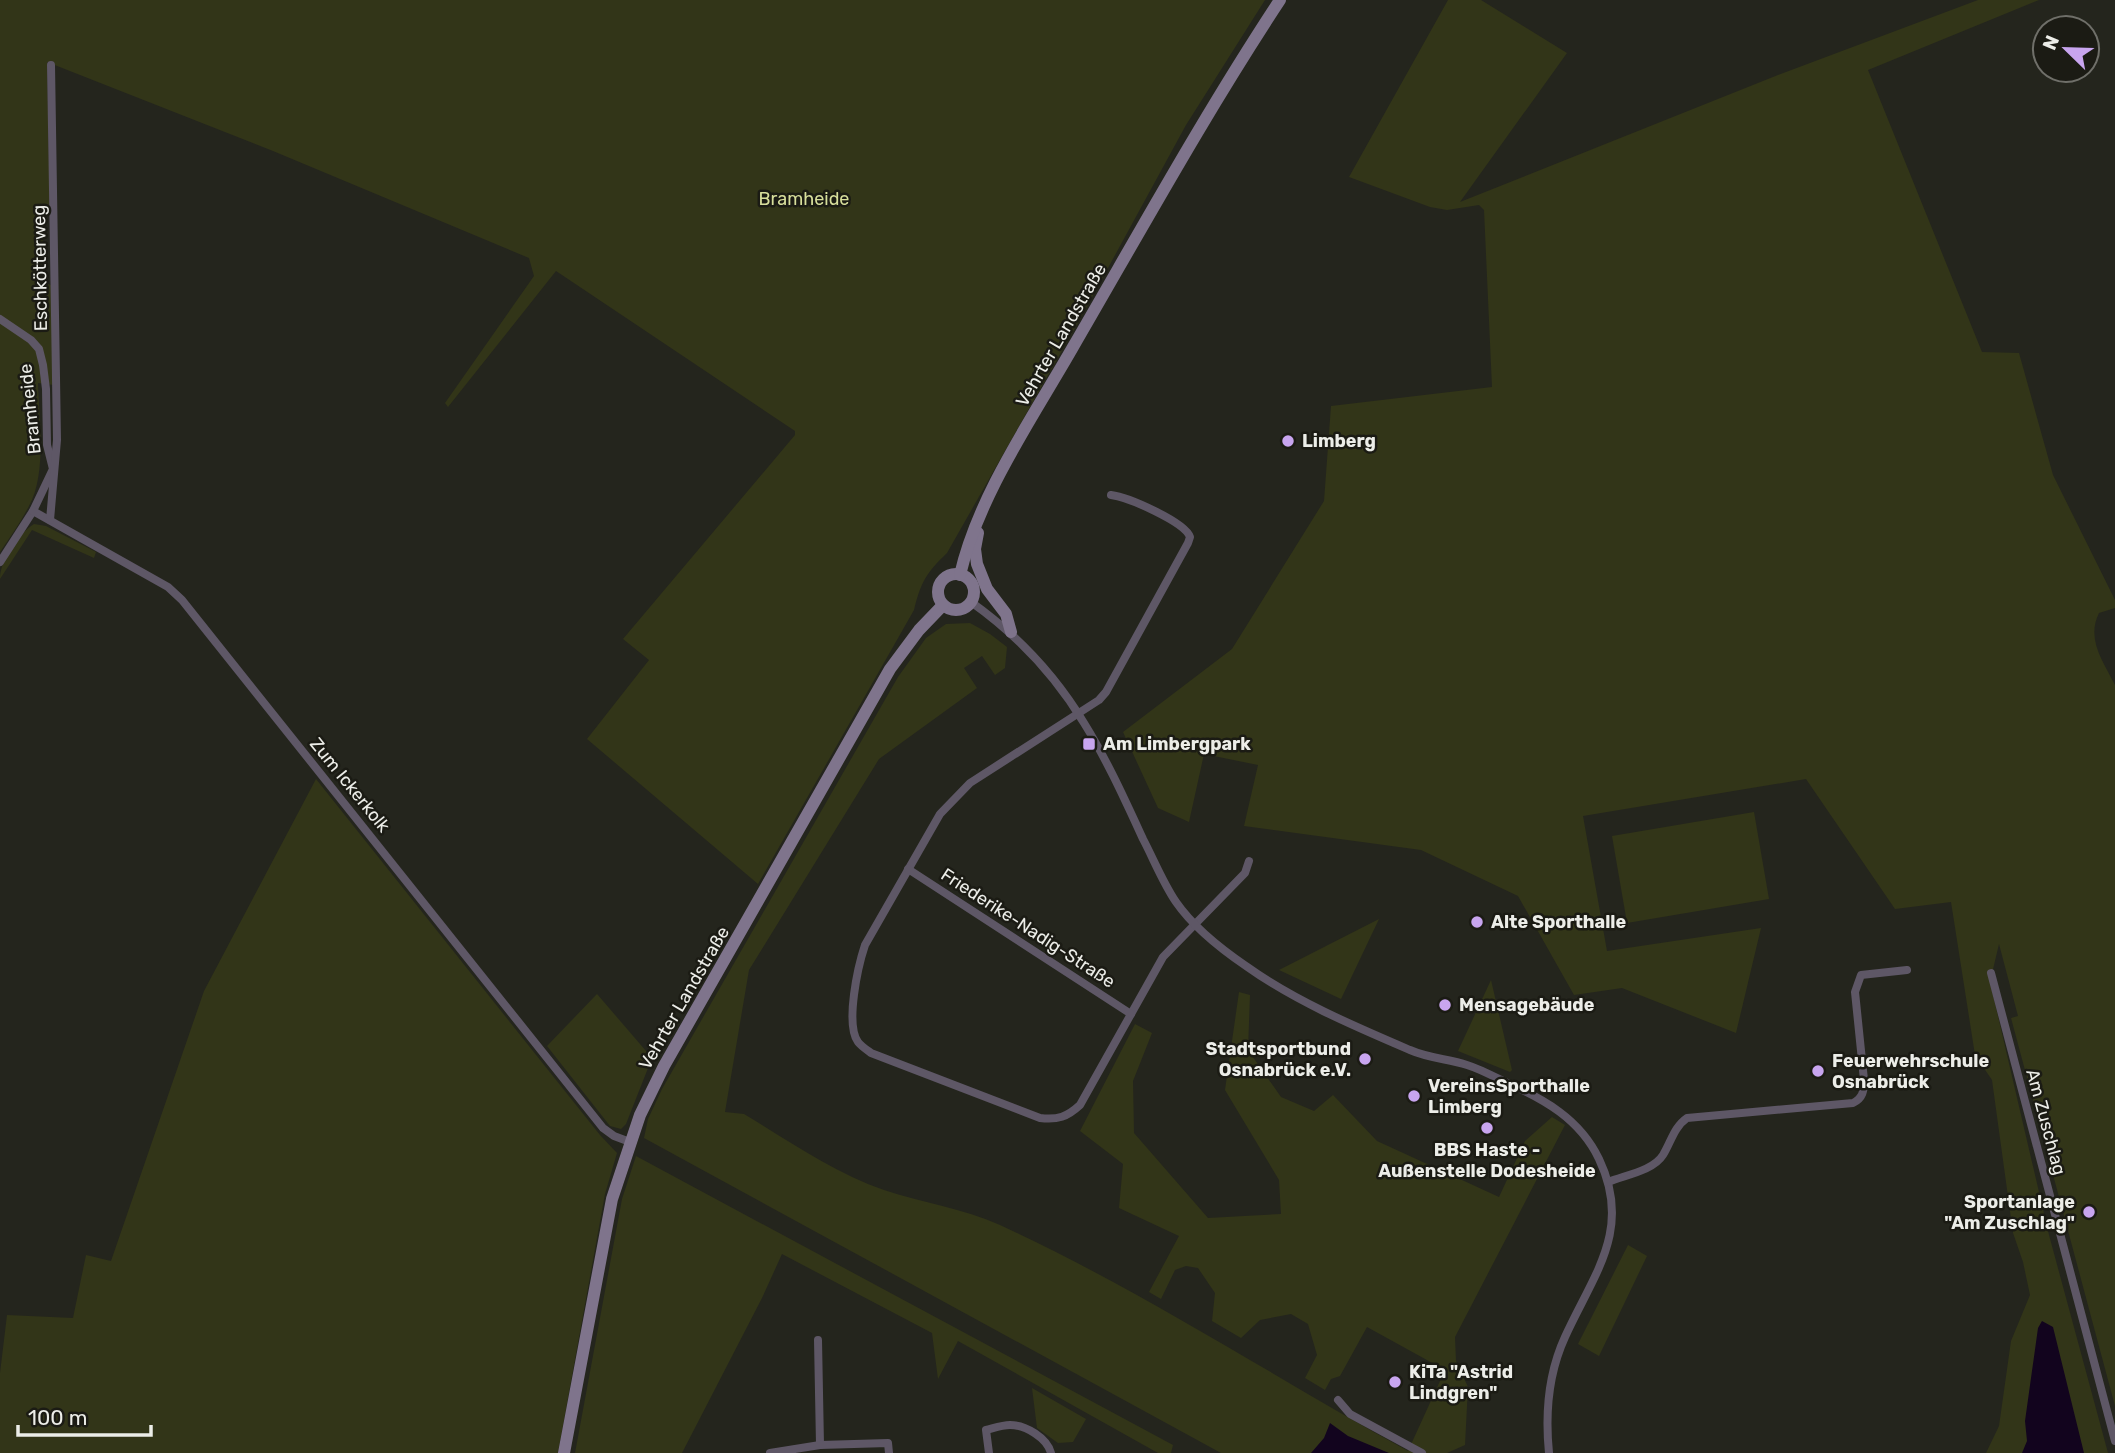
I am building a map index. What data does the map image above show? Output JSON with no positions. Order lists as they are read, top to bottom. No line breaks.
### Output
{"streets":{"main road":["Vehrter Landstraße"],"street":["Eschkötterweg","Bramheide","Zum Ickerkolk","Friederike-Nadig-Straße","Am Zuschlag"]},"crossings":[["Eschkötterweg","Bramheide"],["Vehrter Landstraße","Zum Ickerkolk"],["Bramheide","Zum Ickerkolk"]],"parks":["Bramheide"],"places":{"other":["Limberg","Alte Sporthalle","Mensagebäude","Stadtsportbund Osnabrück e.V.","Feuerwehrschule Osnabrück","VereinsSporthalle Limberg","BBS Haste - Außenstelle Dodesheide","Sportanlage \"Am Zuschlag\"","KiTa \"Astrid Lindgren\""],"transit":["Am Limbergpark"]},"scale_bar":"100 m","north":"top left"}
